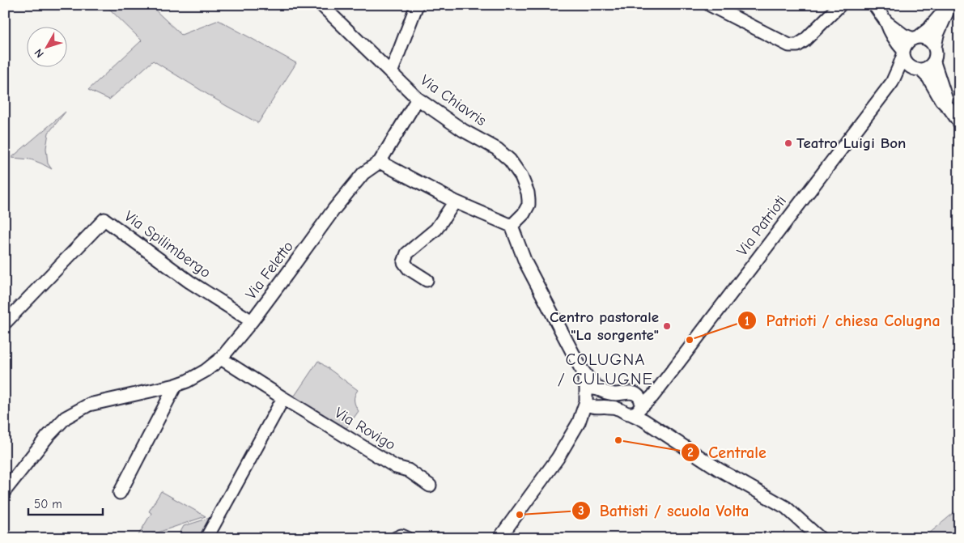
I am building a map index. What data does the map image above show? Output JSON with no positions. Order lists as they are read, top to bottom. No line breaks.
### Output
{"streets":{"street":["Via Chiavris","Via Patrioti","Via Spilimbergo","Via Feletto","Via Rovigo"]},"crossings":[["Via Chiavris","Via Feletto"],["Via Spilimbergo","Via Feletto"],["Via Feletto","Via Rovigo"]],"districts":["COLUGNA / CULUGNE"],"places":["Teatro Luigi Bon","Centro pastorale \"La sorgente\"","Patrioti / chiesa Colugna","Centrale","Battisti / scuola Volta"],"scale_bar":"50 m","north":"bottom left"}
